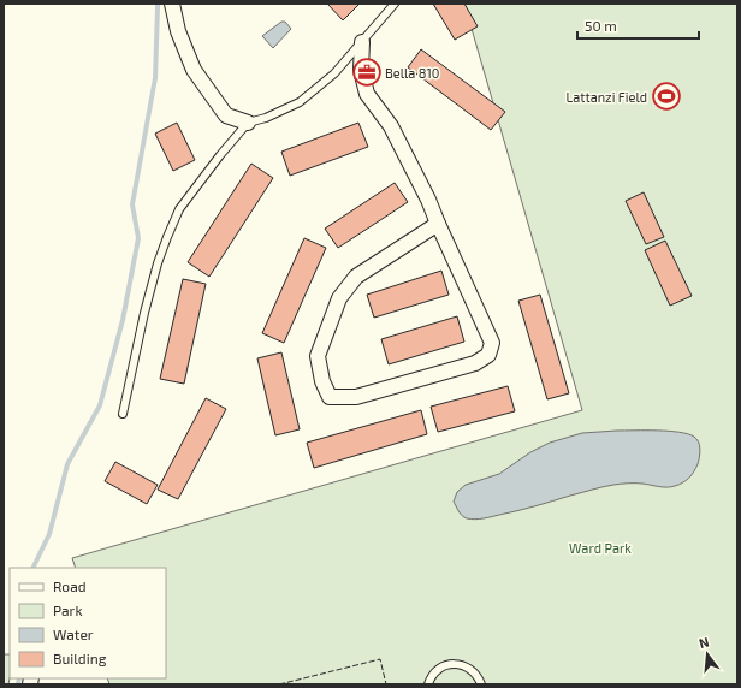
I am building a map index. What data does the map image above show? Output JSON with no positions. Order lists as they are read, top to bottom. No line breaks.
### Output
{"parks":["Ward Park"],"places":{"office":["Bella 810"],"sports":["Lattanzi Field"]},"legend":["Road","Park","Water","Building"],"scale_bar":"50 m","north":"top"}
